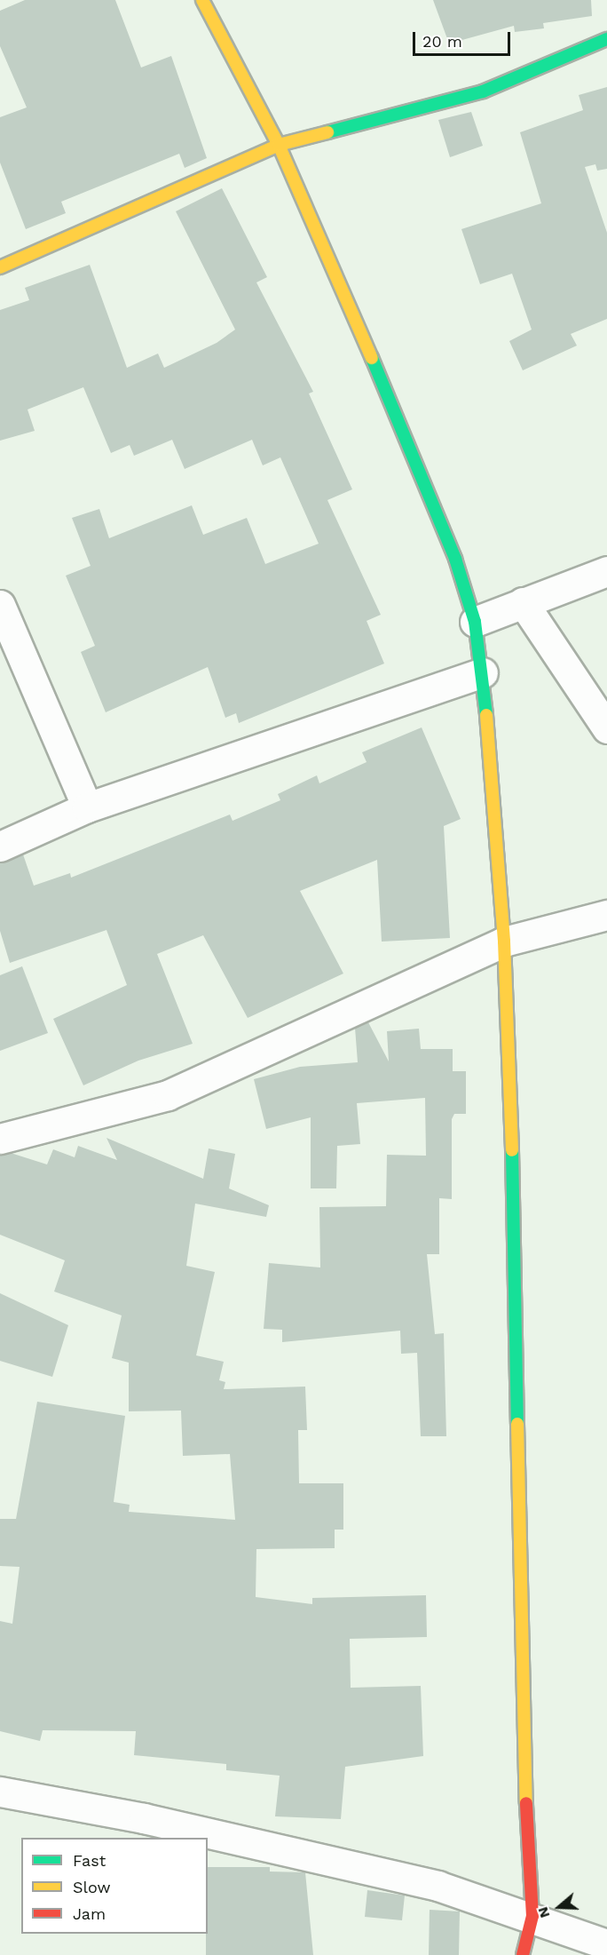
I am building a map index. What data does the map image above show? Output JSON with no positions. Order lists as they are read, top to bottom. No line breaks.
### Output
{"legend":["Fast","Slow","Jam"],"scale_bar":"20 m","north":"left"}
